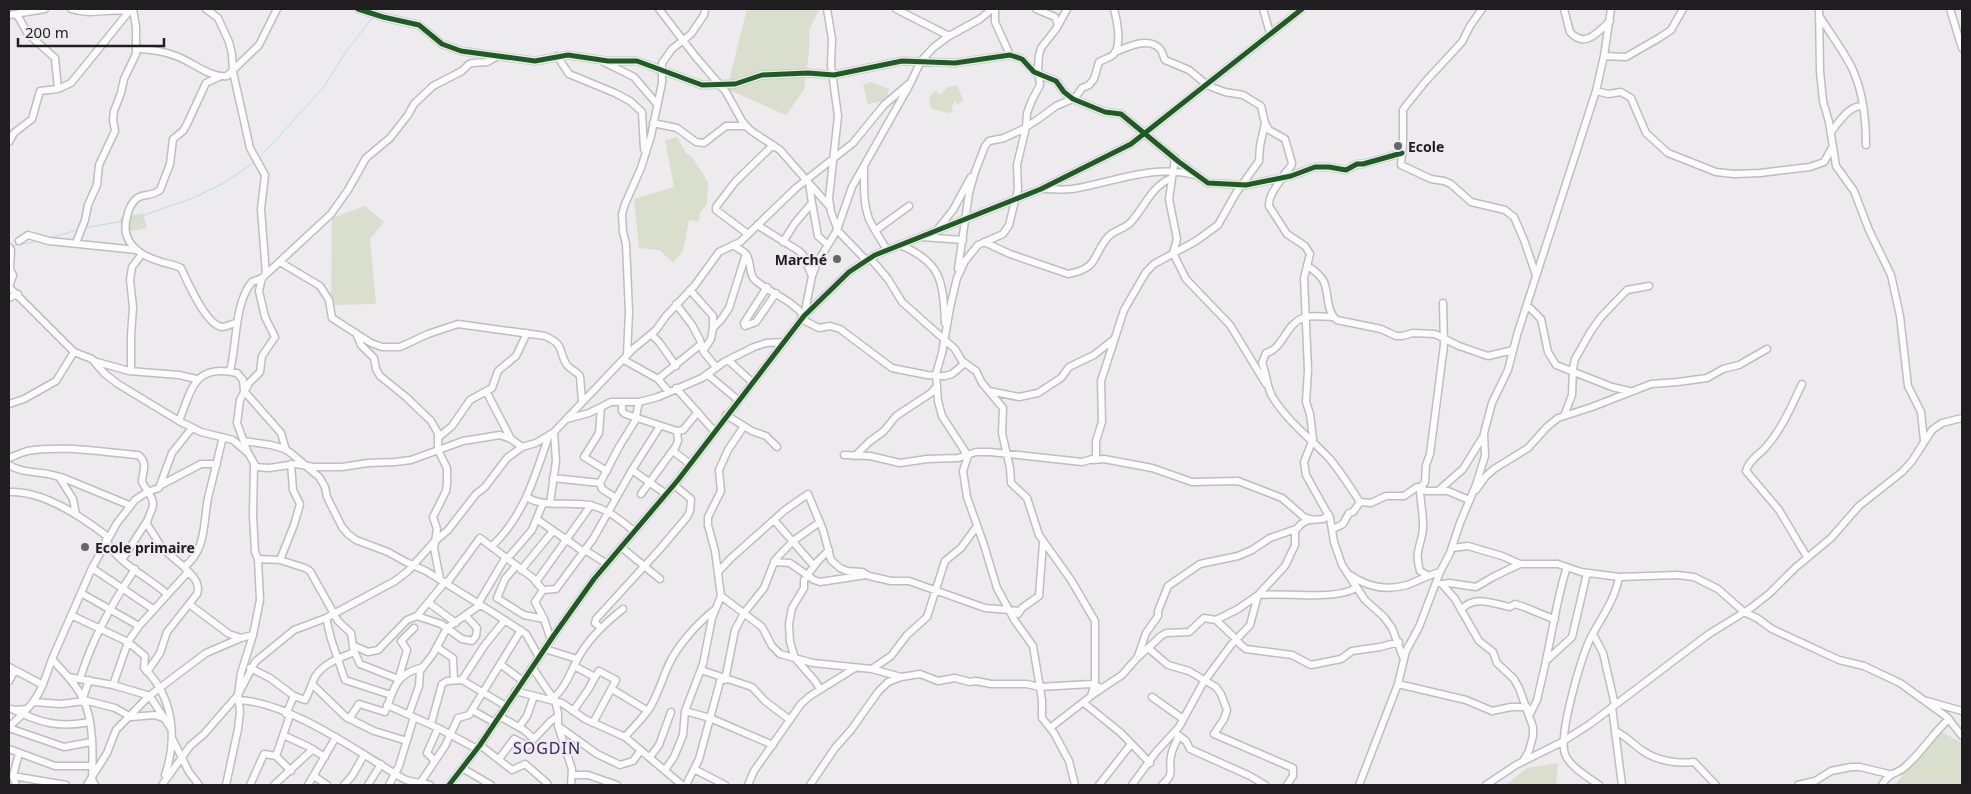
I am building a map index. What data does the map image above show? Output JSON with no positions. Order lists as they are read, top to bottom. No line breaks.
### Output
{"districts":["SOGDIN"],"places":["Ecole","Marché","Ecole primaire"],"scale_bar":"200 m"}
